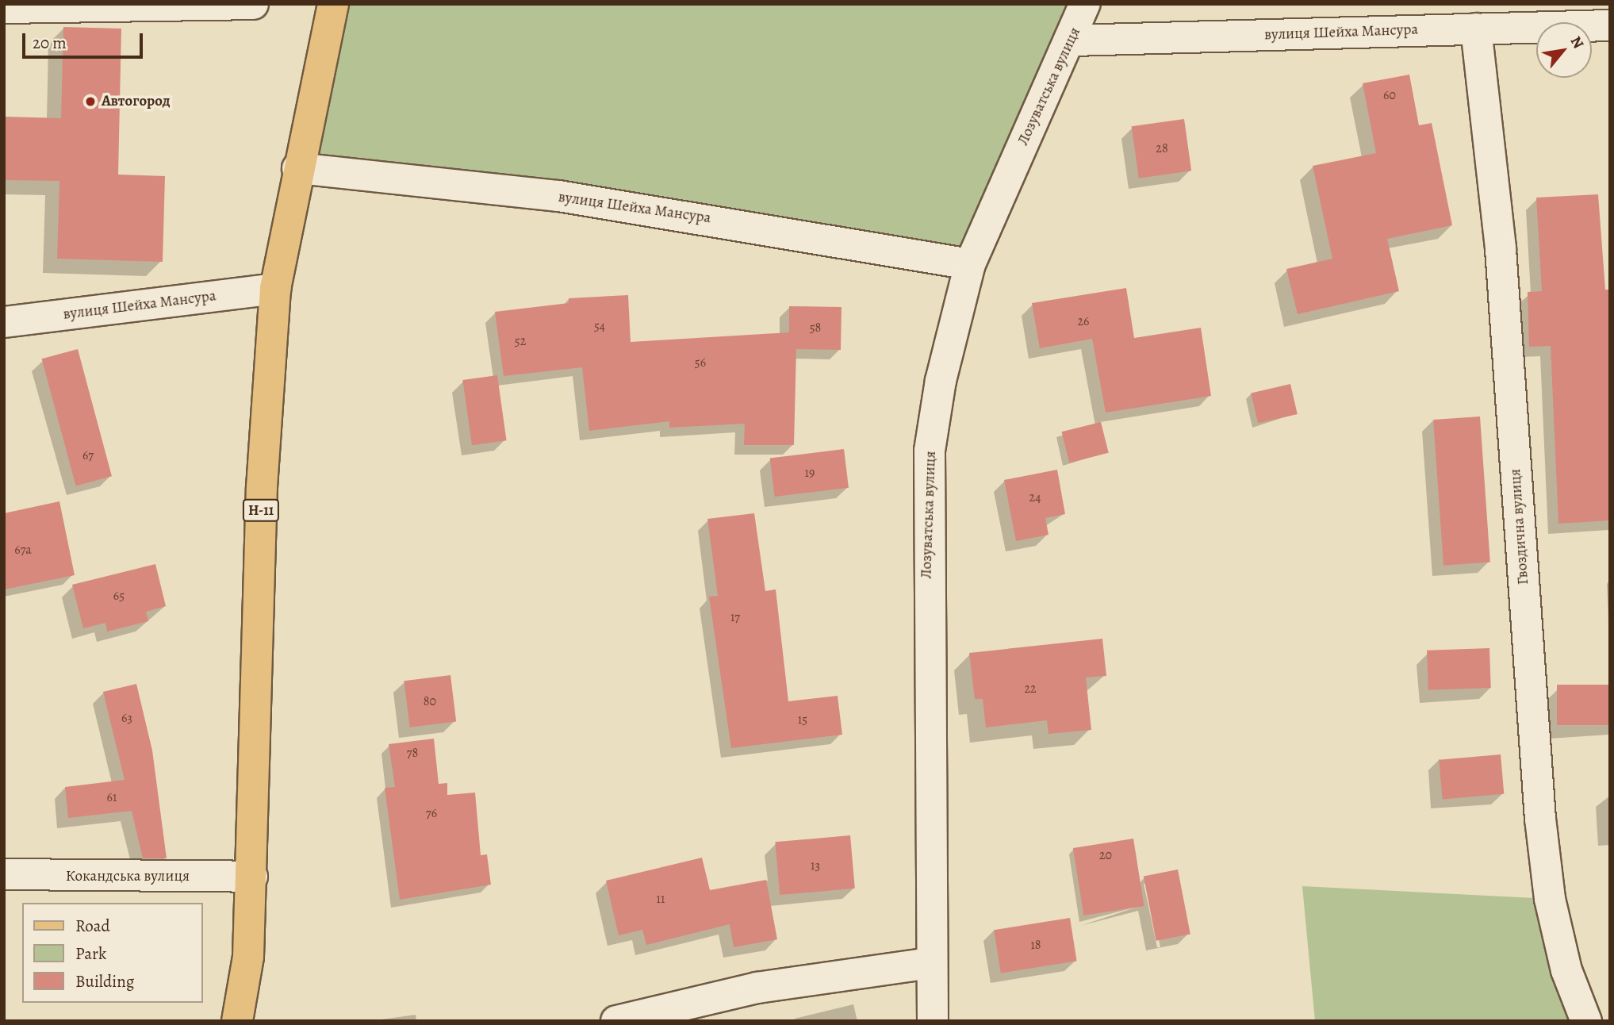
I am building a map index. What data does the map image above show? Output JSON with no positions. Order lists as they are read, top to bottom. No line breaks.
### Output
{"streets":{"main road":["Н-11"],"street":["вулиця Шейха Мансура","Лозуватська вулиця","Гвоздична вулиця","Кокандська вулиця"]},"crossings":[["вулиця Шейха Мансура","Лозуватська вулиця"],["вулиця Шейха Мансура","Н-11"],["вулиця Шейха Мансура","Гвоздична вулиця"],["Н-11","Кокандська вулиця"]],"places":["Автогород"],"house_numbers":["60","28","26","54","58","52","56","67","19","24","67а","65","17","22","80","63","15","78","61","76","20","13","11","18"],"legend":["Road","Park","Building"],"scale_bar":"20 m","north":"top right"}
